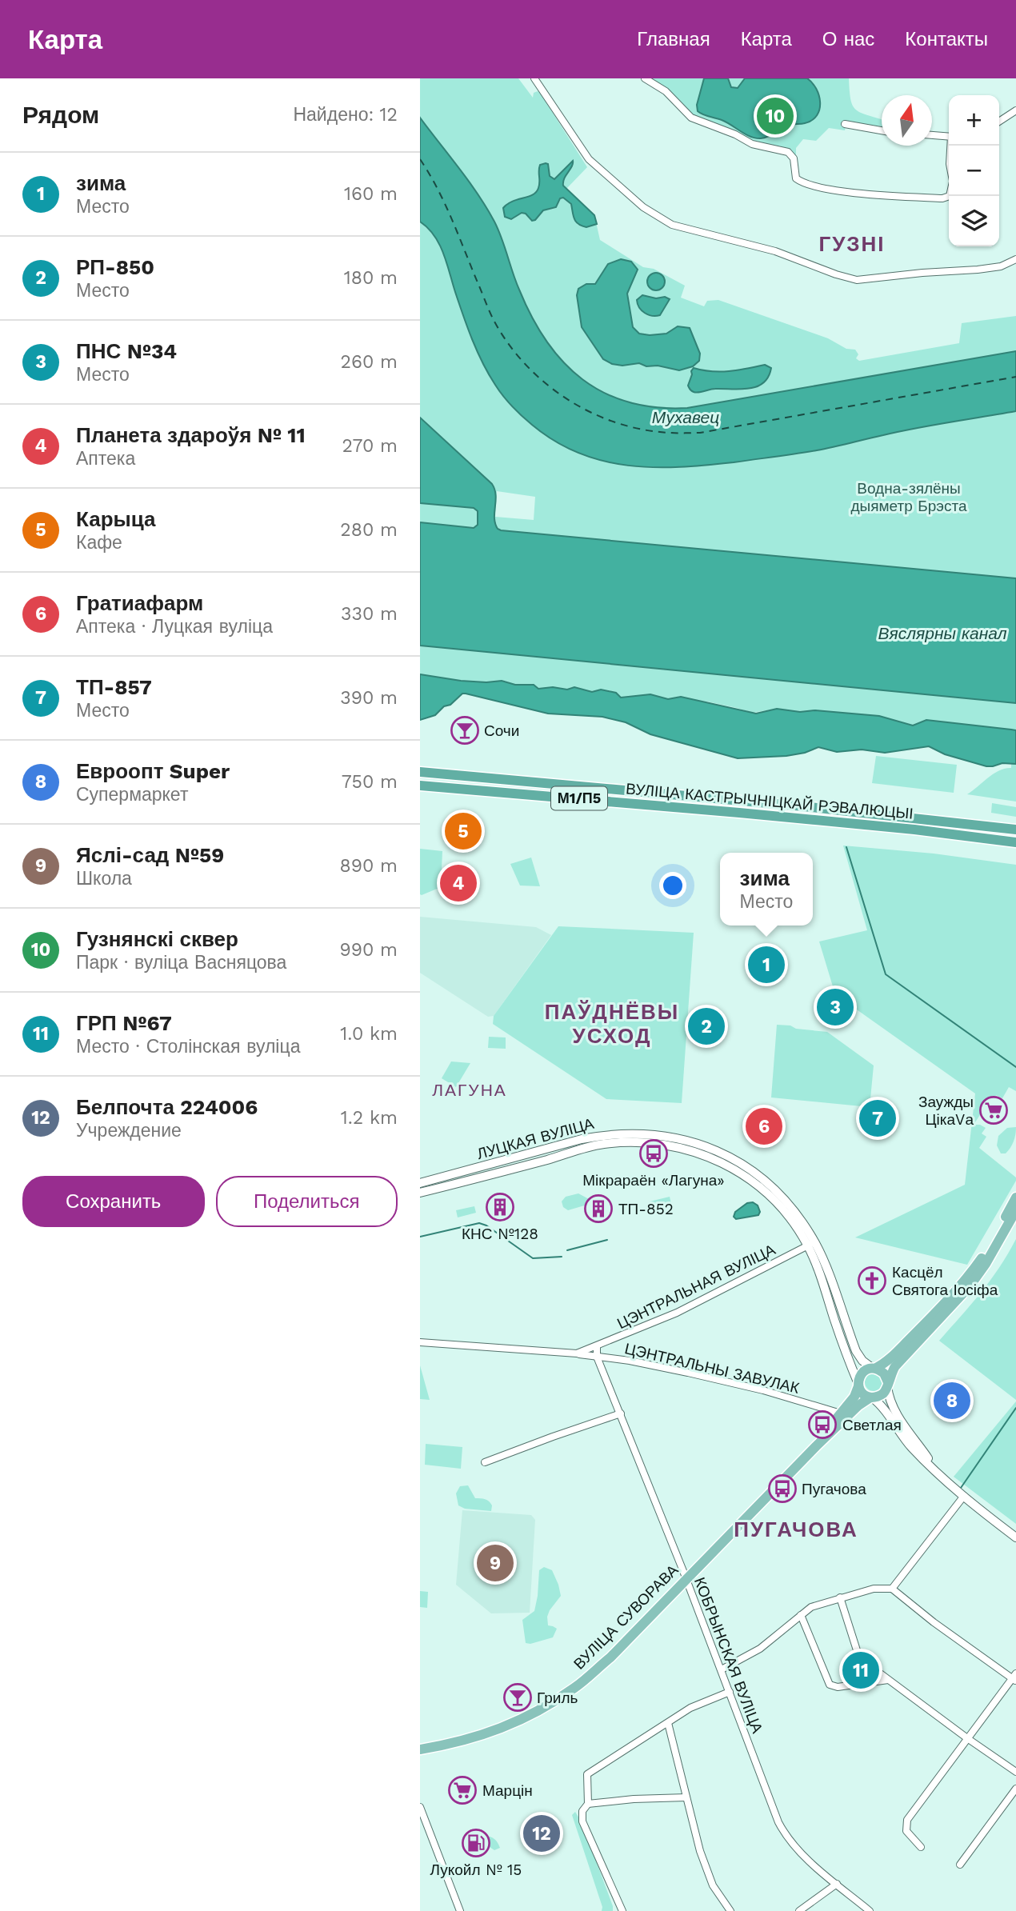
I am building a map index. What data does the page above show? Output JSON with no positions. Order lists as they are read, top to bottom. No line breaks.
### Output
{"streets":{"highway":["М1/П5","ВУЛІЦА КАСТРЫЧНІЦКАЙ РЭВАЛЮЦЫІ"],"main road":["ВУЛІЦА СУВОРАВА"],"street":["ЛУЦКАЯ ВУЛІЦА","ЦЭНТРАЛЬНАЯ ВУЛІЦА","ЦЭНТРАЛЬНЫ ЗАВУЛАК","КОБРЫНСКАЯ ВУЛІЦА"]},"crossings":[["ЛУЦКАЯ ВУЛІЦА","ЦЭНТРАЛЬНАЯ ВУЛІЦА"],["ЛУЦКАЯ ВУЛІЦА","ВУЛІЦА СУВОРАВА"],["ЦЭНТРАЛЬНАЯ ВУЛІЦА","ЦЭНТРАЛЬНЫ ЗАВУЛАК"],["ЦЭНТРАЛЬНАЯ ВУЛІЦА","КОБРЫНСКАЯ ВУЛІЦА"],["ЦЭНТРАЛЬНЫ ЗАВУЛАК","ВУЛІЦА СУВОРАВА"],["ЦЭНТРАЛЬНЫ ЗАВУЛАК","КОБРЫНСКАЯ ВУЛІЦА"],["ВУЛІЦА СУВОРАВА","КОБРЫНСКАЯ ВУЛІЦА"]],"districts":["ГУЗНІ","ПАЎДНЁВЫ УСХОД","ЛАГУНА","ПУГАЧОВА"],"water":["Мухавец","Вяслярны канал"],"parks":["Водна-зялёны дыяметр Брэста"],"places":{"bar":["Сочи","Гриль"],"supermarket":["Заужды ЦікаVа","Марцін"],"bus stop":["Мікрараён «Лагуна»","Светлая","Пугачова"],"building":["КНС №128","ТП-852"],"church":["Касцёл Святога Іосіфа"],"fuel station":["Лукойл № 15"]},"north":"top","page":{"header":"Карта","nav":["Главная","Карта","О нас","Контакты"],"heading":["Рядом","Найдено: 12"],"pins":["10","5","4","1","3","2","7","6","8","9","11","12"],"map_buttons":["+","−"],"list":[{"mark":"1","name":"зима","note":"Место","value":"160 m"},{"mark":"2","name":"РП-850","note":"Место","value":"180 m"},{"mark":"3","name":"ПНС №34","note":"Место","value":"260 m"},{"mark":"4","name":"Планета здароўя № 11","note":"Аптека","value":"270 m"},{"mark":"5","name":"Карыца","note":"Кафе","value":"280 m"},{"mark":"6","name":"Гратиафарм","note":"Аптека · Луцкая вуліца","value":"330 m"},{"mark":"7","name":"ТП-857","note":"Место","value":"390 m"},{"mark":"8","name":"Евроопт Super","note":"Супермаркет","value":"750 m"},{"mark":"9","name":"Яслі-сад №59","note":"Школа","value":"890 m"},{"mark":"10","name":"Гузнянскі сквер","note":"Парк · вуліца Васняцова","value":"990 m"},{"mark":"11","name":"ГРП №67","note":"Место · Столінская вуліца","value":"1.0 km"},{"mark":"12","name":"Белпочта 224006","note":"Учреждение","value":"1.2 km"}],"popup":["зима","Место"],"buttons":["Сохранить","Поделиться"]}}
